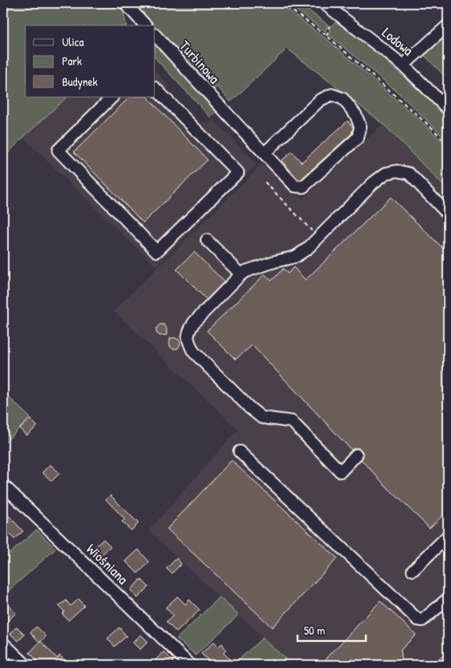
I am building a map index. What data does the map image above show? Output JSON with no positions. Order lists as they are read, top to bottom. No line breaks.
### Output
{"streets":{"street":["Lodowa","Turbinowa","Wiośniana"]},"legend":["Ulica","Park","Budynek"],"scale_bar":"50 m"}
